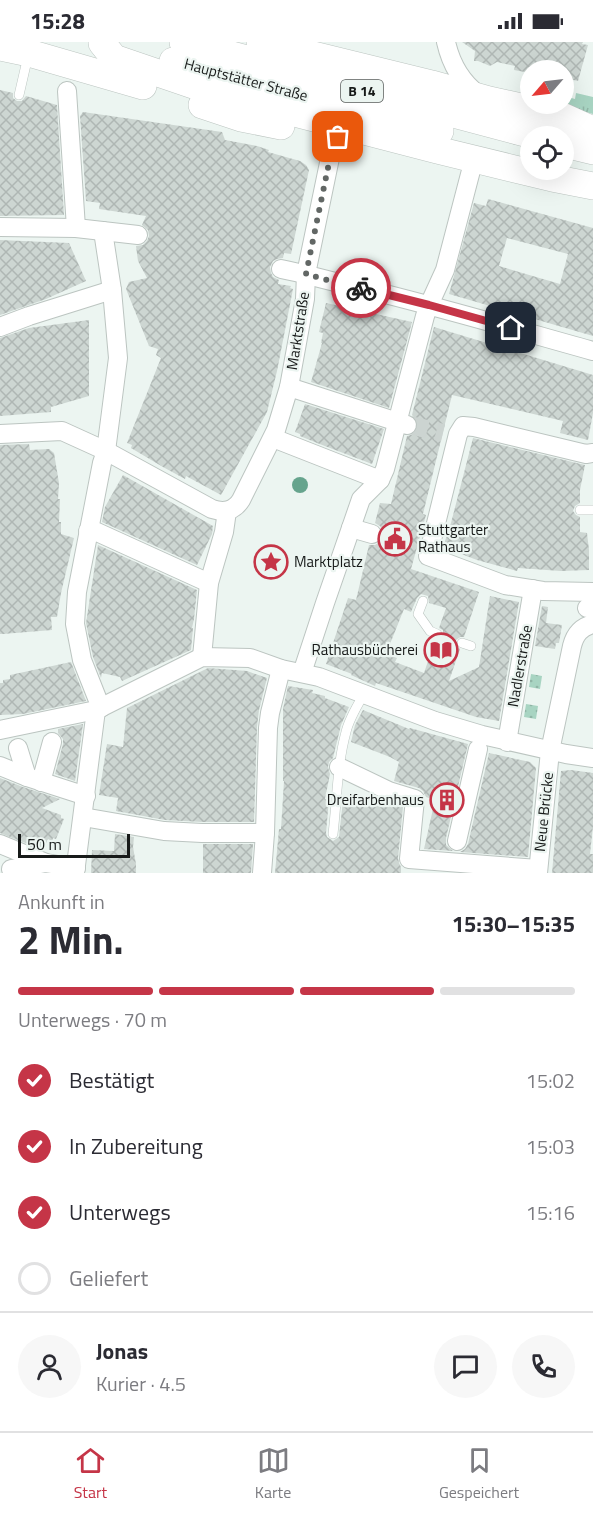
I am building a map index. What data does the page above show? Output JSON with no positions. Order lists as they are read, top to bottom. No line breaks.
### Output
{"streets":{"main road":["Hauptstätter Straße","B 14"],"street":["Marktstraße","Nadlerstraße","Neue Brücke"]},"crossings":[["Hauptstätter Straße","B 14"],["B 14","Marktstraße"]],"places":{"public building":["Stuttgarter Rathaus"],"place":["Marktplatz"],"library":["Rathausbücherei"],"building":["Dreifarbenhaus"]},"scale_bar":"50 m","north":"bottom left","page":{"status":"15:28","scale":"50 m","heading":["2 Min.","Ankunft in","15:30–15:35"],"panel":["Jonas","Kurier · 4.5"],"bar":"Unterwegs · 70 m","list":[["Bestätigt","15:02"],["In Zubereitung","15:03"],["Unterwegs","15:16"],"Geliefert"],"tabs":["Start","Karte","Gespeichert"]}}
